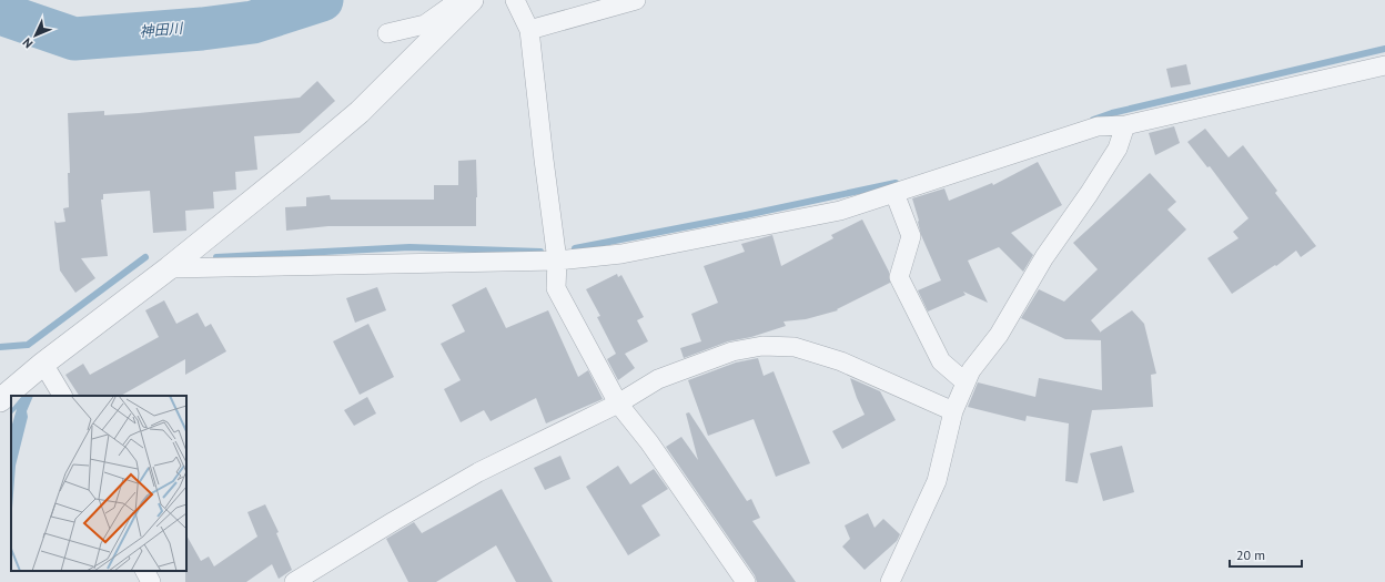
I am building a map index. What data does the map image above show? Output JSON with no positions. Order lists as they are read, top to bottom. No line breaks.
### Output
{"water":["神田川"],"scale_bar":"20 m","north":"bottom left"}
